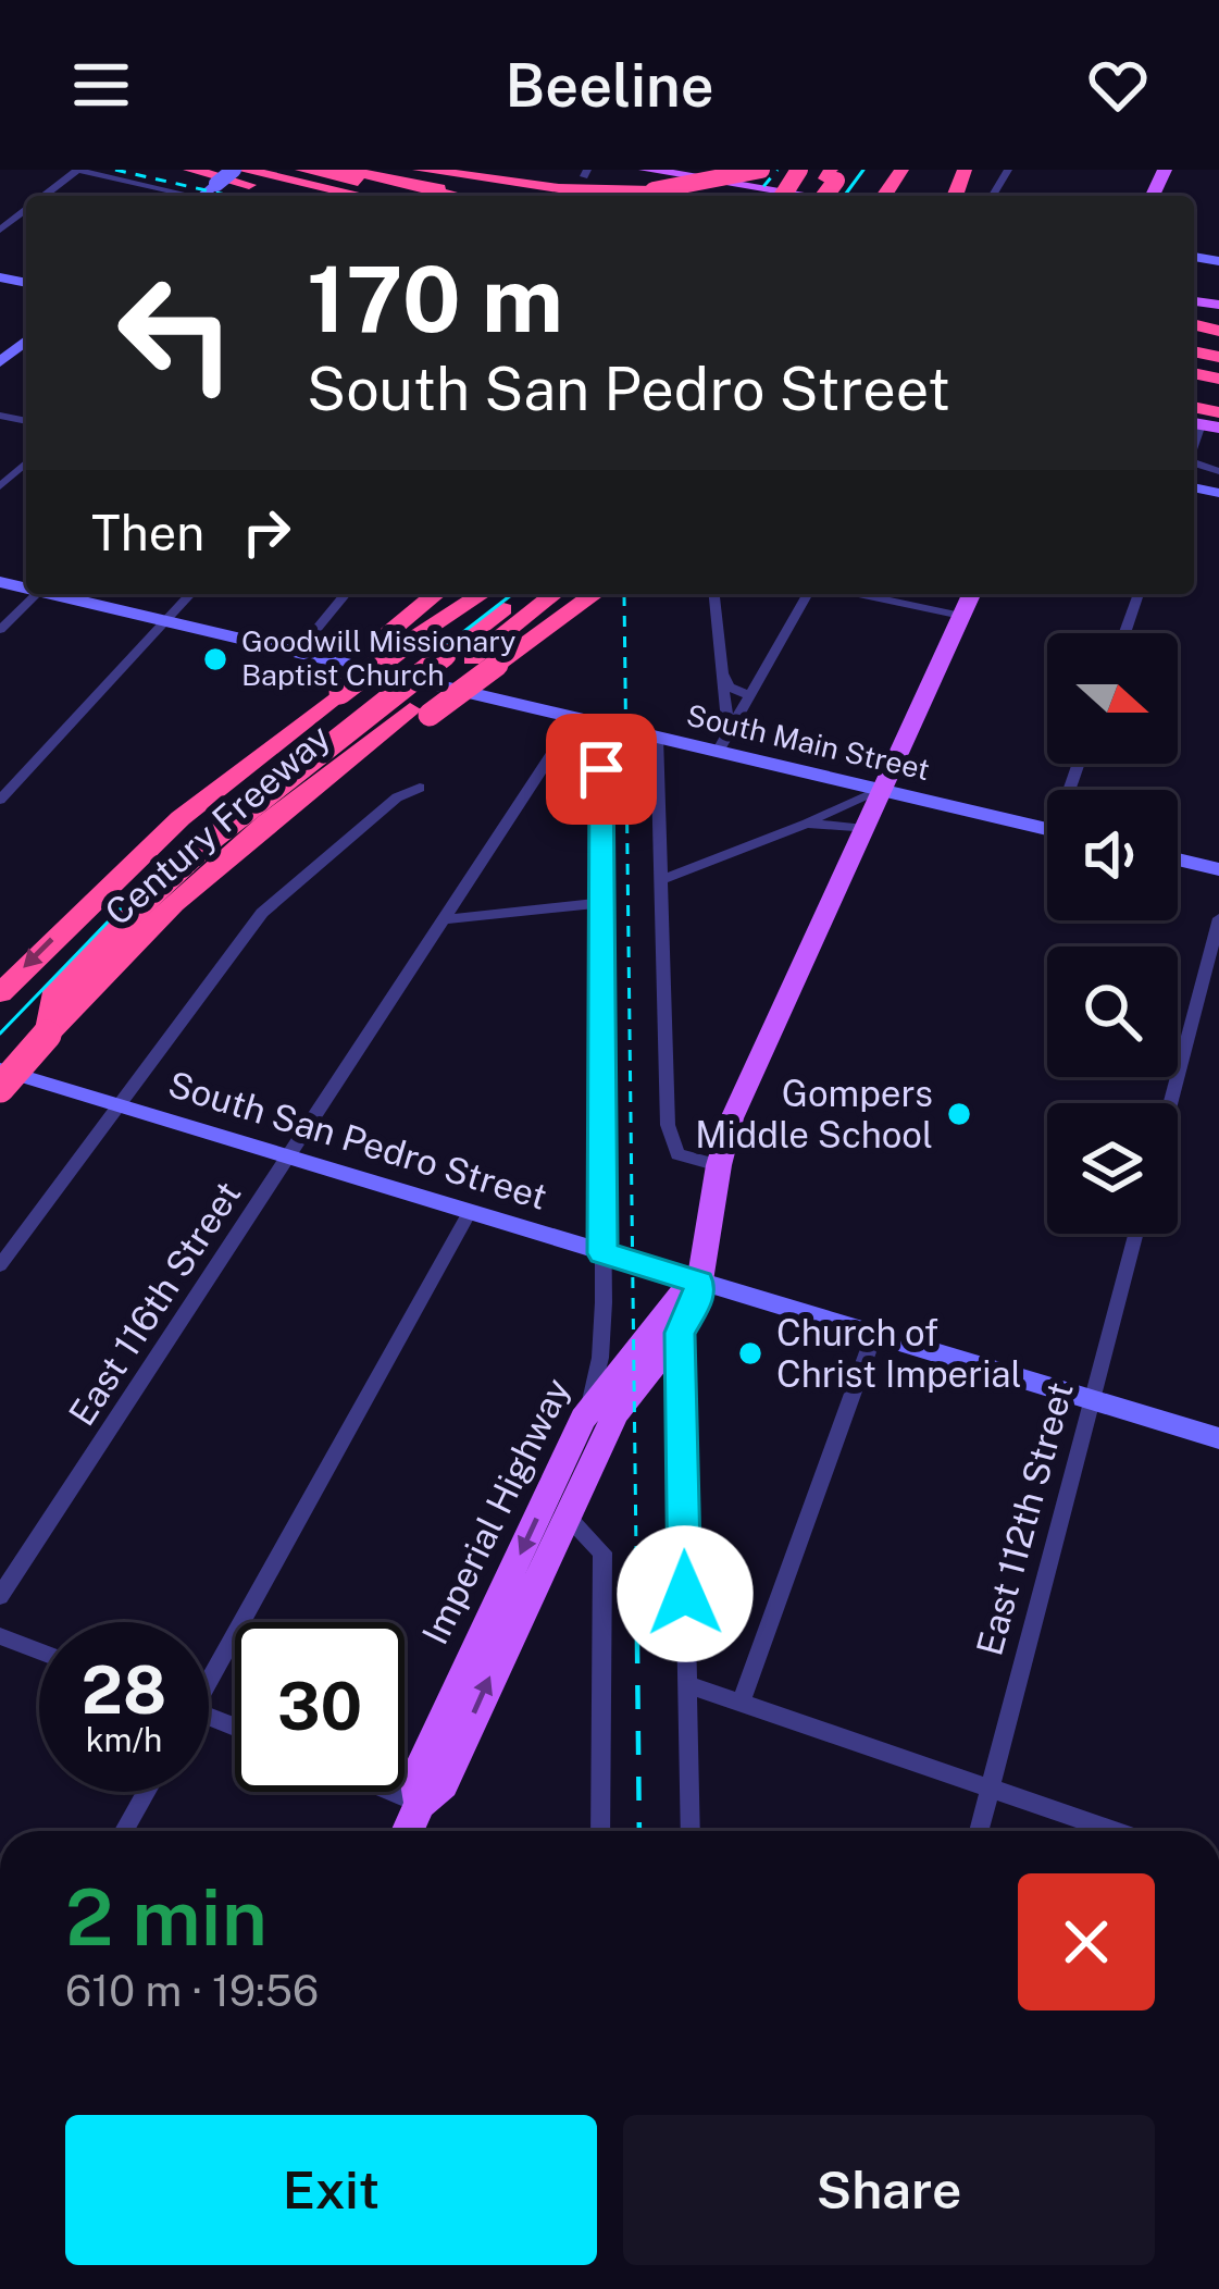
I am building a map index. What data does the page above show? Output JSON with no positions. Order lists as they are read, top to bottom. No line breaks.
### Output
{"streets":{"highway":["Century Freeway"],"main road":["South Main Street","South San Pedro Street","Imperial Highway"],"street":["East 116th Street","East 112th Street"]},"crossings":[["South Main Street","East 116th Street"],["South Main Street","Imperial Highway"],["South San Pedro Street","East 116th Street"],["South San Pedro Street","Imperial Highway"],["South San Pedro Street","East 112th Street"]],"places":["Goodwill Missionary Baptist Church","Gompers Middle School","Church of Christ Imperial"],"north":"right","page":{"header":"Beeline","turn":["170 m","South San Pedro Street"],"then":"Then","speed":"28 km/h","limit":"30","heading":["2 min","610 m · 19:56"],"buttons":["Exit","Share"]}}
